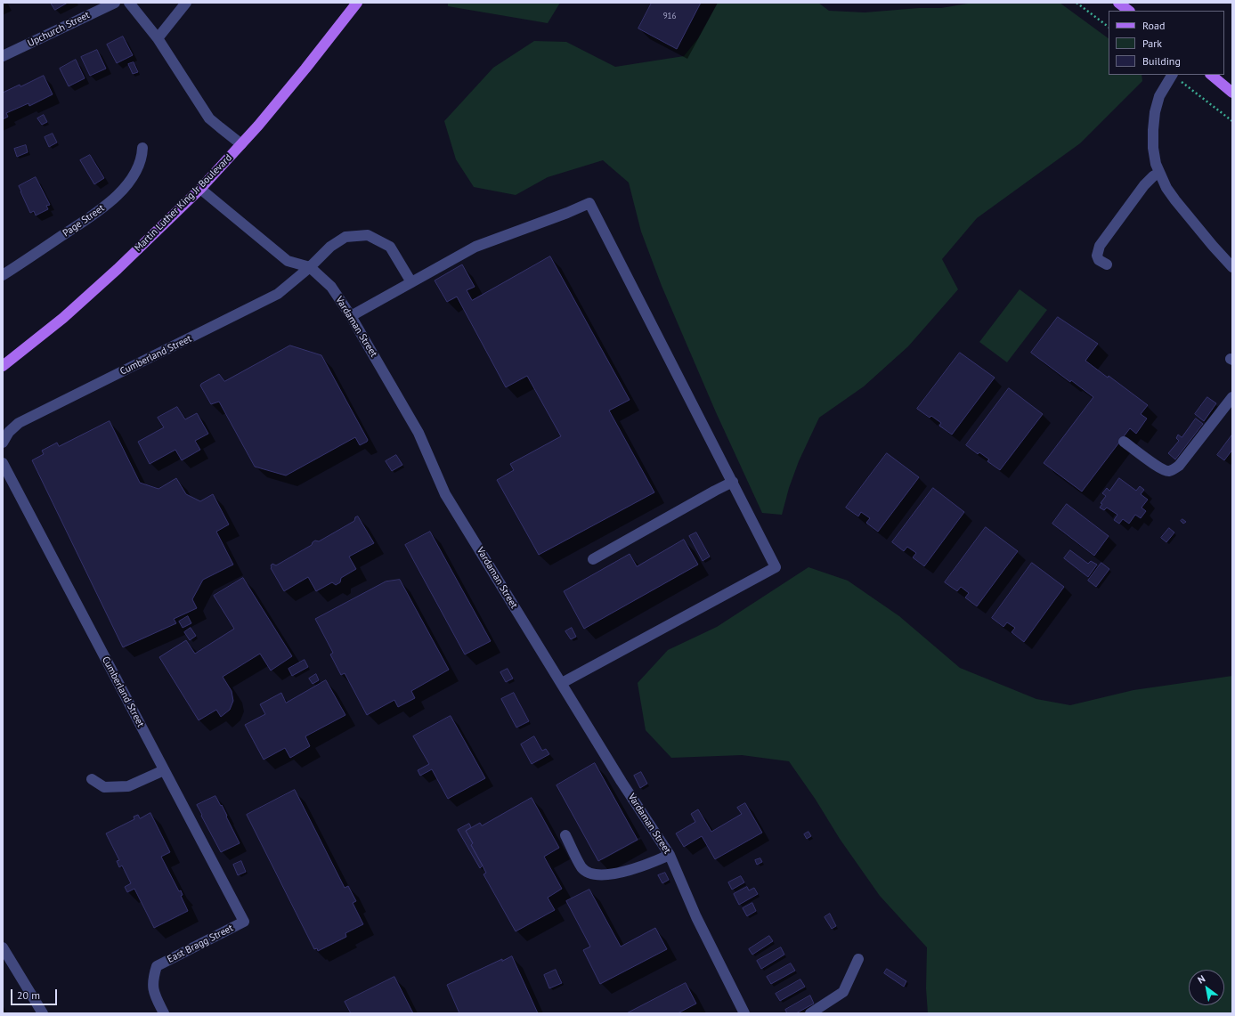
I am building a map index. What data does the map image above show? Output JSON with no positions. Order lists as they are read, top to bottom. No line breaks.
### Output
{"streets":{"main road":["Martin Luther King Jr Boulevard"],"street":["Upchurch Street","Page Street","Vardaman Street","Cumberland Street","East Bragg Street"]},"crossings":[["Martin Luther King Jr Boulevard","Vardaman Street"],["Vardaman Street","Cumberland Street"],["Cumberland Street","East Bragg Street"]],"house_numbers":["916"],"legend":["Road","Park","Building"],"scale_bar":"20 m","north":"top left"}
